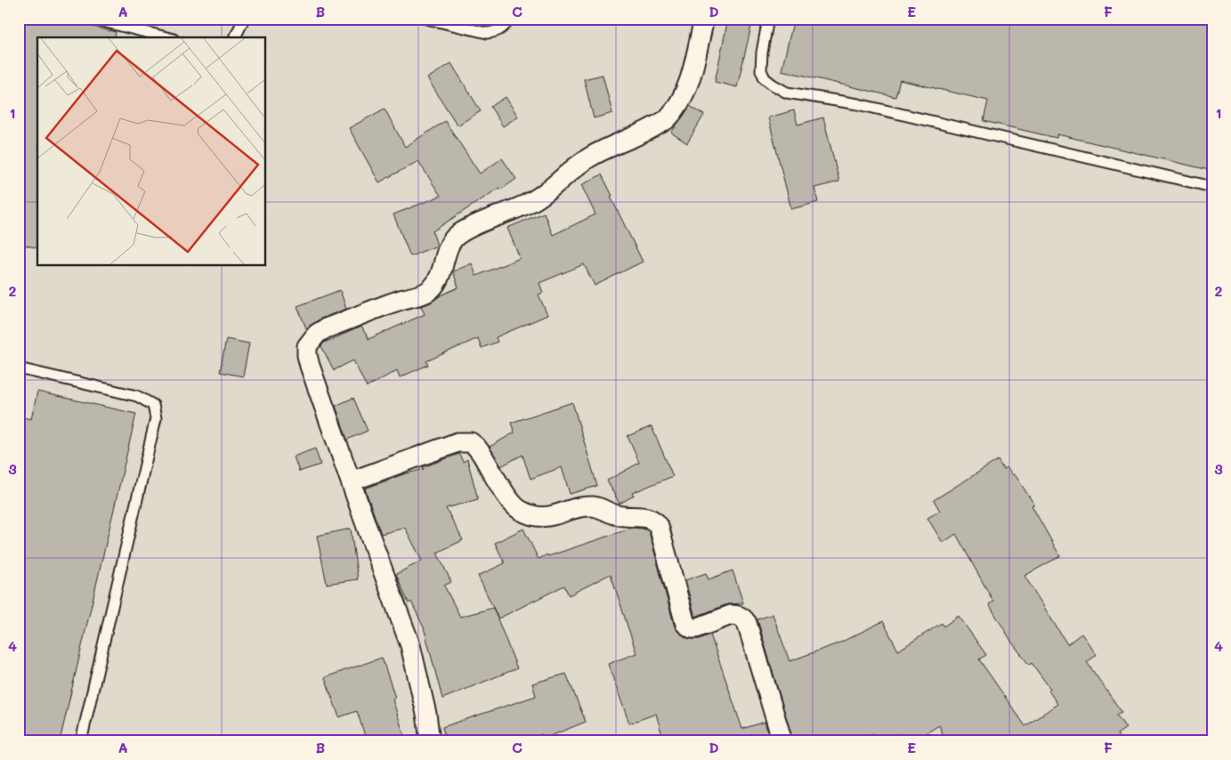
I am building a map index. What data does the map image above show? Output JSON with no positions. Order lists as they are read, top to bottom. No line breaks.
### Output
{"grid":{"columns":["A","B","C","D","E","F"],"rows":["1","2","3","4"]}}
